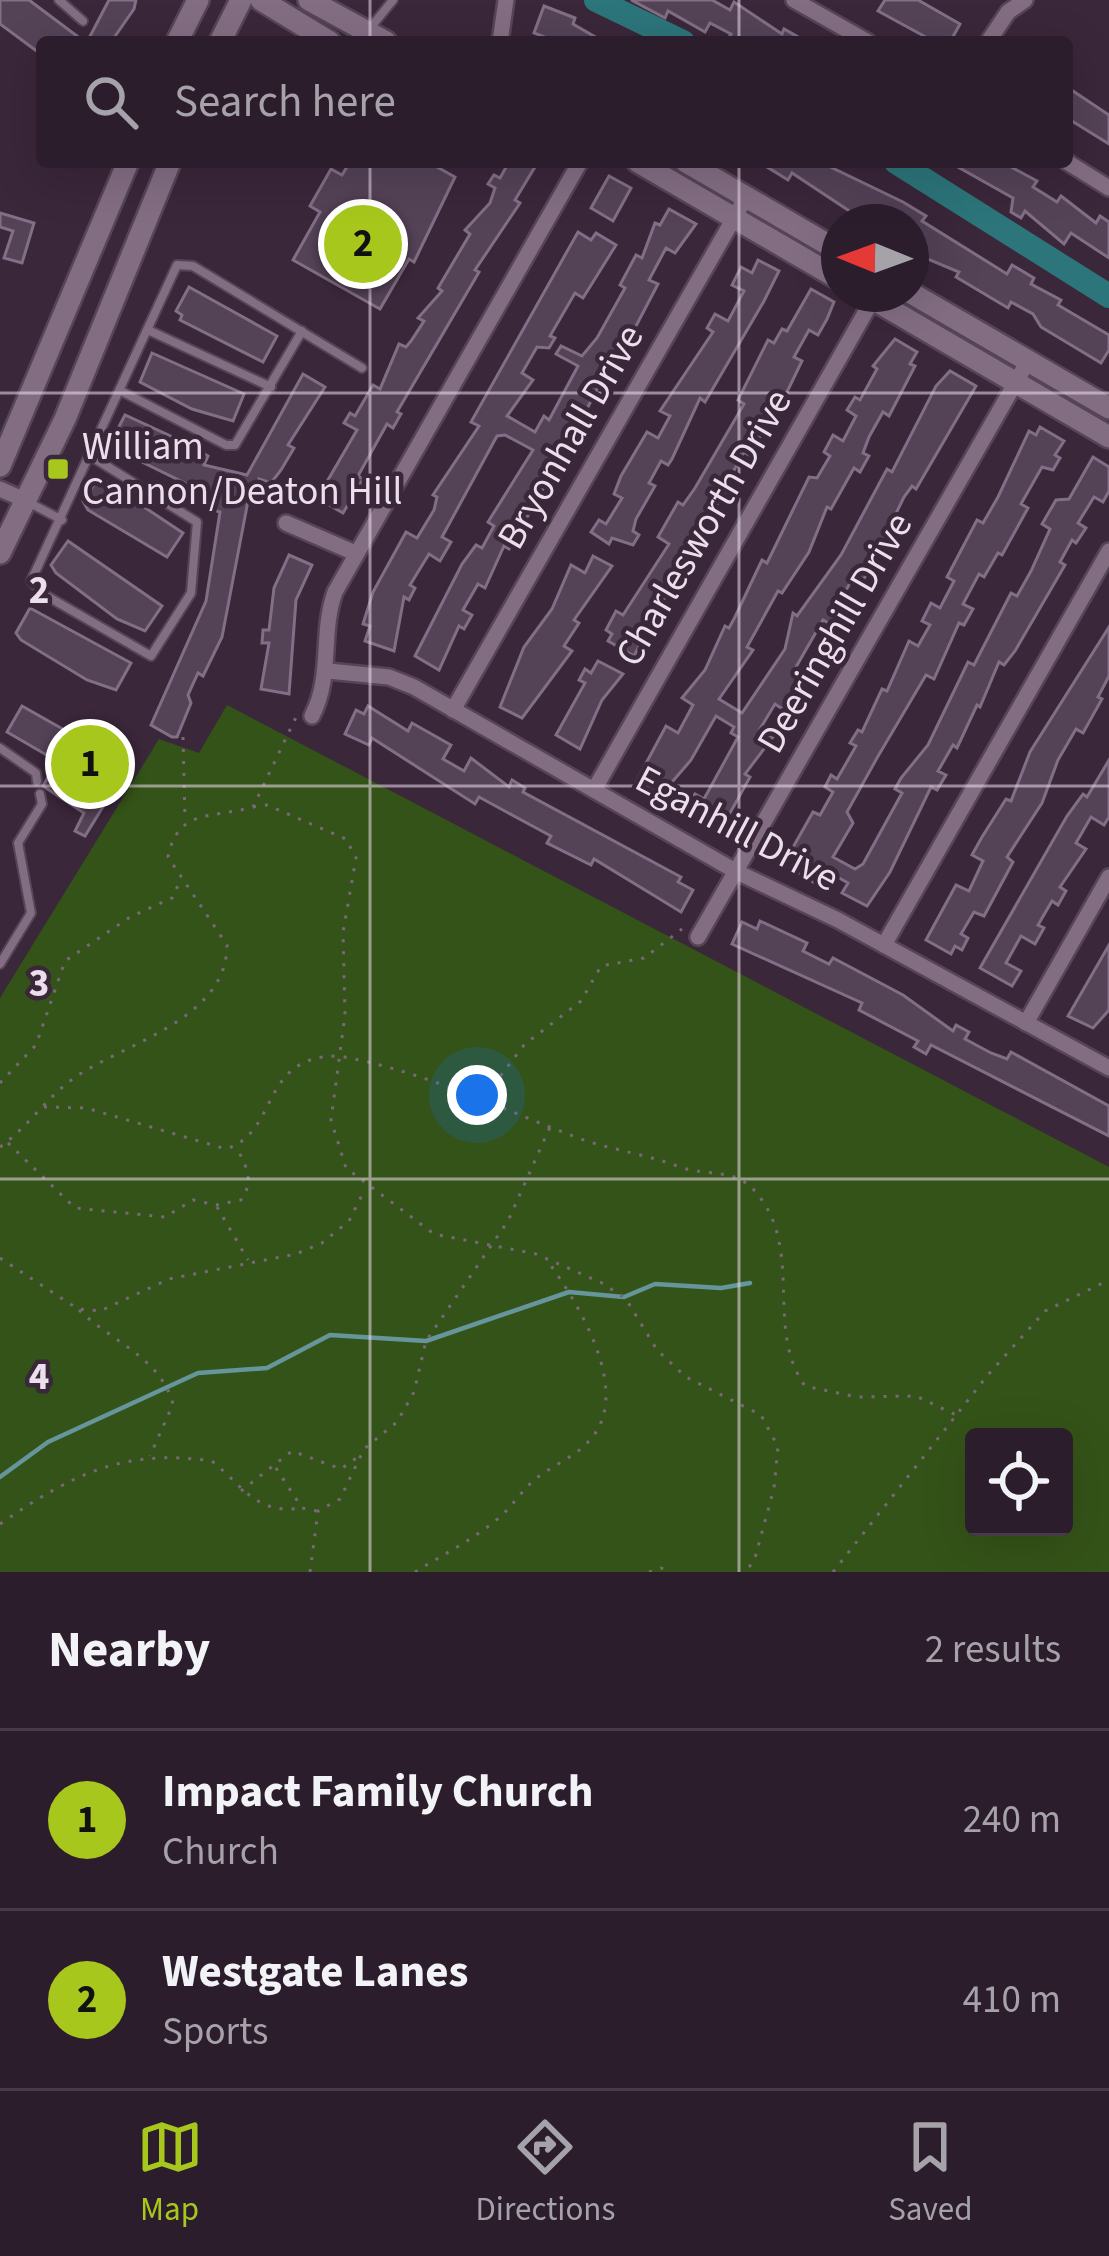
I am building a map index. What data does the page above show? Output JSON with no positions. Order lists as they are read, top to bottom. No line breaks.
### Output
{"streets":{"street":["Bryonhall Drive","Charlesworth Drive","Deeringhill Drive","Eganhill Drive"]},"crossings":[["Bryonhall Drive","Eganhill Drive"],["Charlesworth Drive","Eganhill Drive"],["Deeringhill Drive","Eganhill Drive"]],"places":{"transit":["William Cannon/Deaton Hill"]},"north":"left","page":{"search":"Search here","pins":["2","1"],"heading":["Nearby","2 results"],"list":[{"mark":"1","name":"Impact Family Church","note":"Church","value":"240 m"},{"mark":"2","name":"Westgate Lanes","note":"Sports","value":"410 m"}],"nav":["Map","Directions","Saved"]},"grid":{"rows":["2","3","4"]}}
